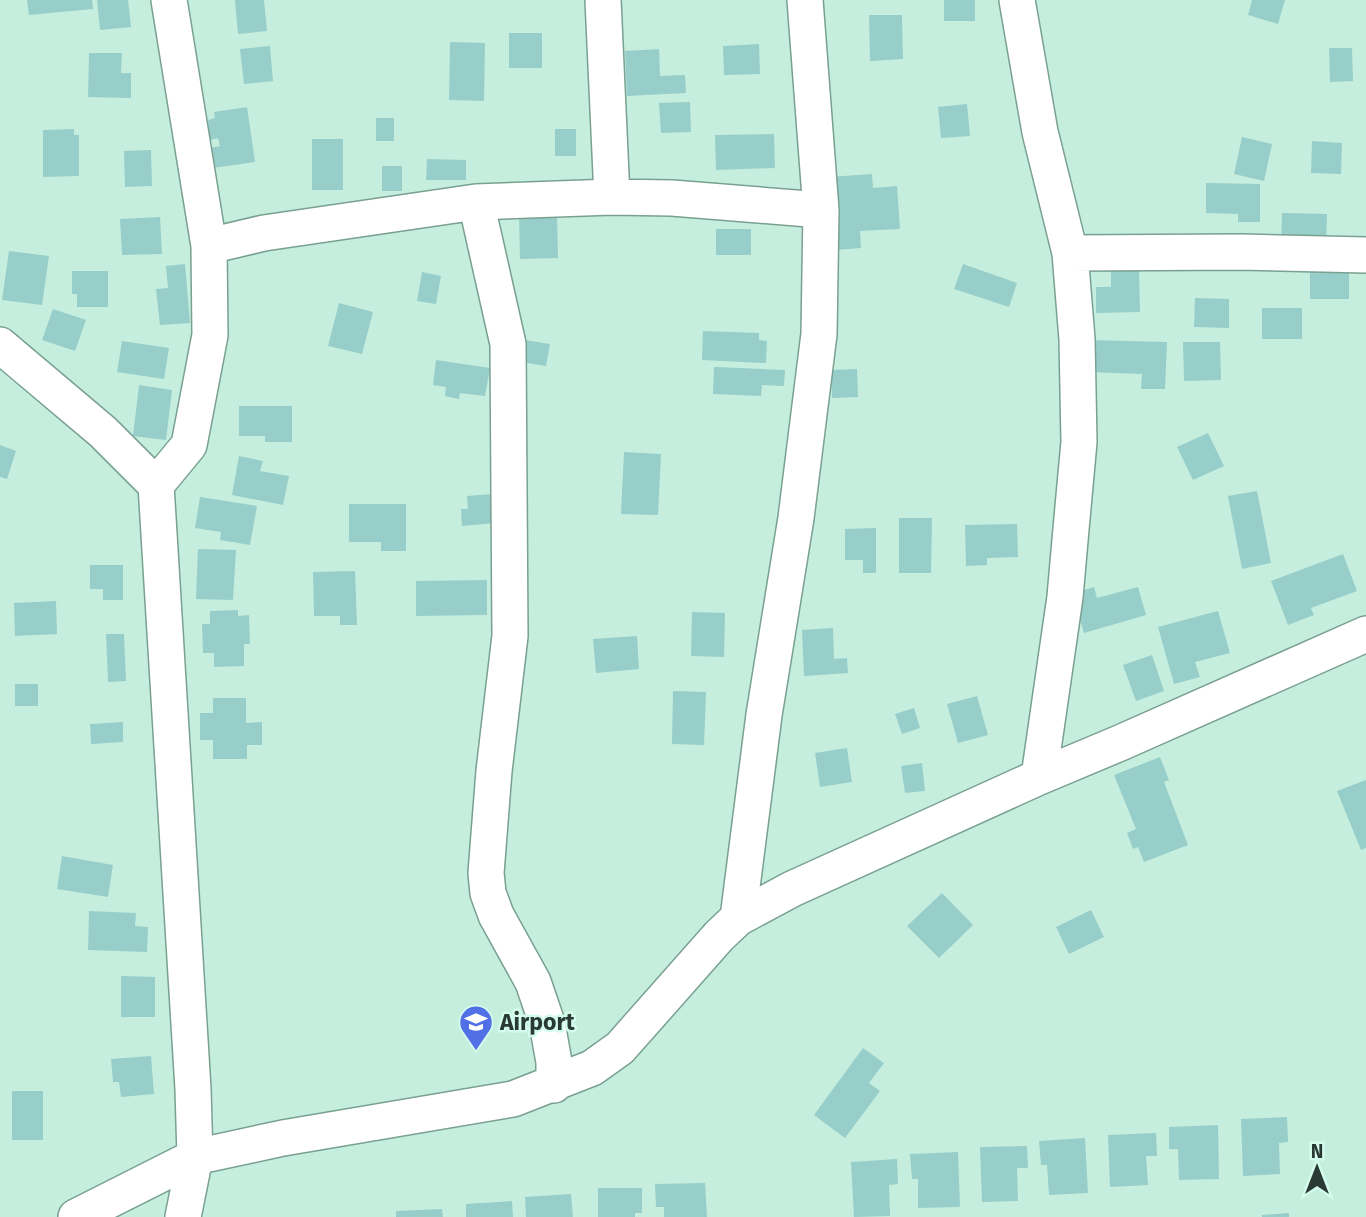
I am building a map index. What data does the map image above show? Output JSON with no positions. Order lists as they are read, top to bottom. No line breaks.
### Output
{"places":{"school or university":["Airport"]},"north":"top"}
